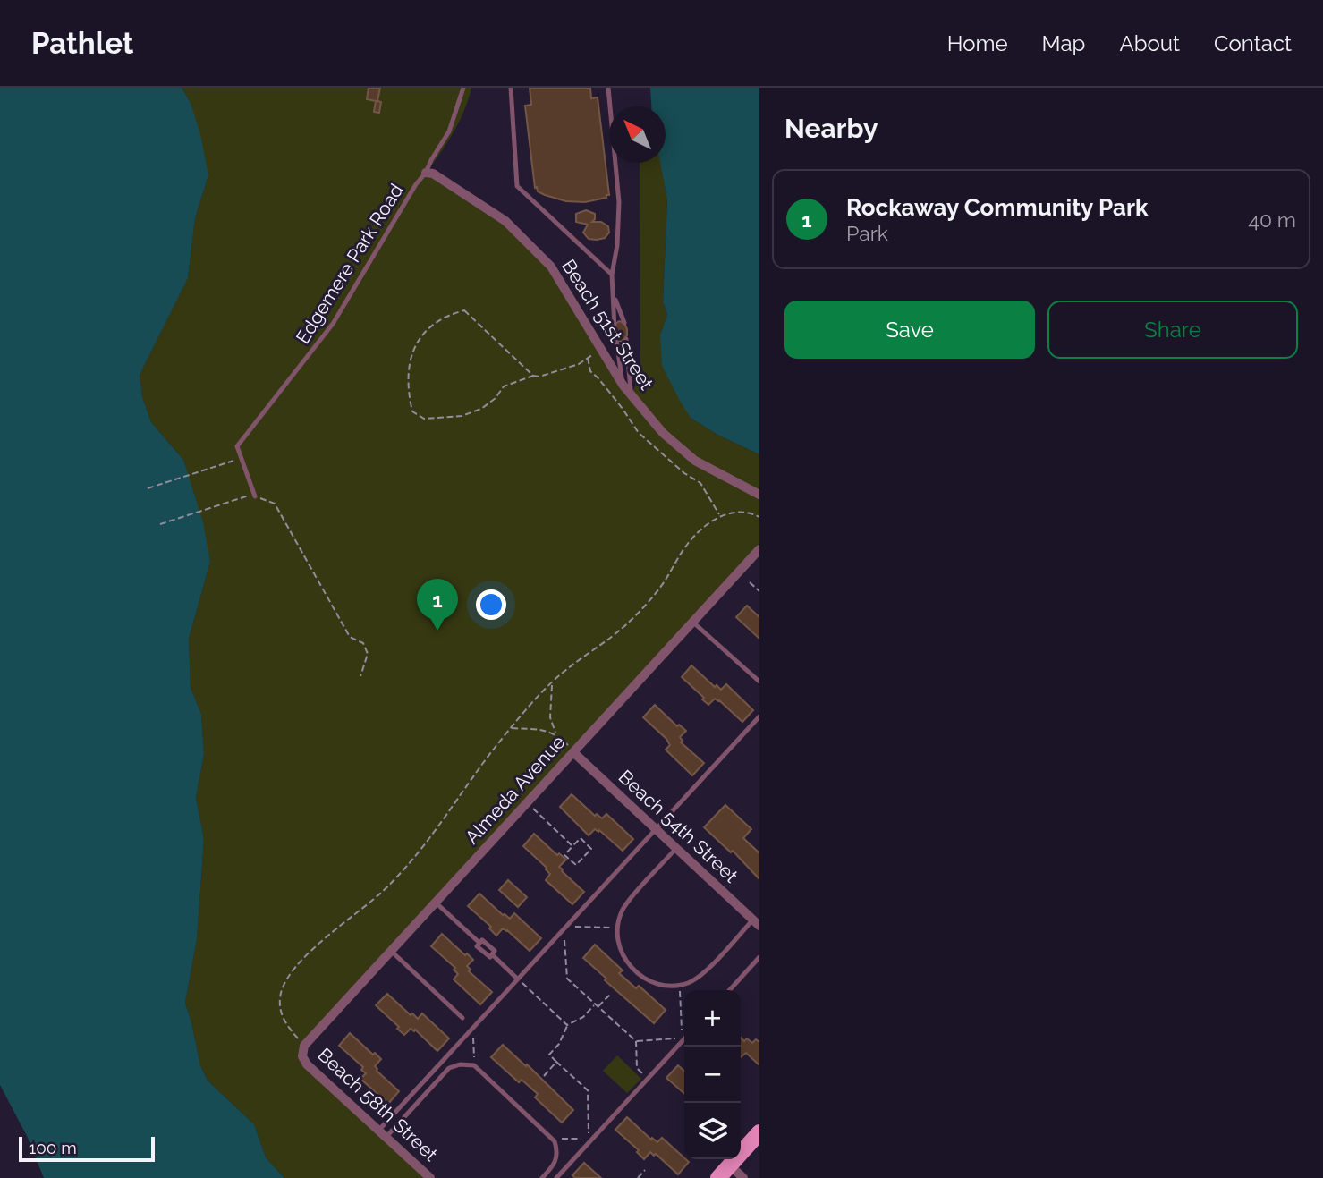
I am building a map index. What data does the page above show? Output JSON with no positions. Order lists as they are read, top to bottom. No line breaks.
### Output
{"streets":{"street":["Beach 51st Street","Almeda Avenue","Beach 54th Street","Beach 58th Street"],"lane":["Edgemere Park Road"]},"crossings":[["Edgemere Park Road","Beach 51st Street"],["Almeda Avenue","Beach 54th Street"],["Almeda Avenue","Beach 58th Street"]],"scale_bar":"100 m","north":"top left","page":{"header":"Pathlet","nav":["Home","Map","About","Contact"],"heading":"Nearby","list":[{"mark":"1","name":"Rockaway Community Park","note":"Park","value":"40 m"}],"buttons":["Save","Share"],"pins":"1","map_buttons":["+","−"],"scale":"100 m"}}
